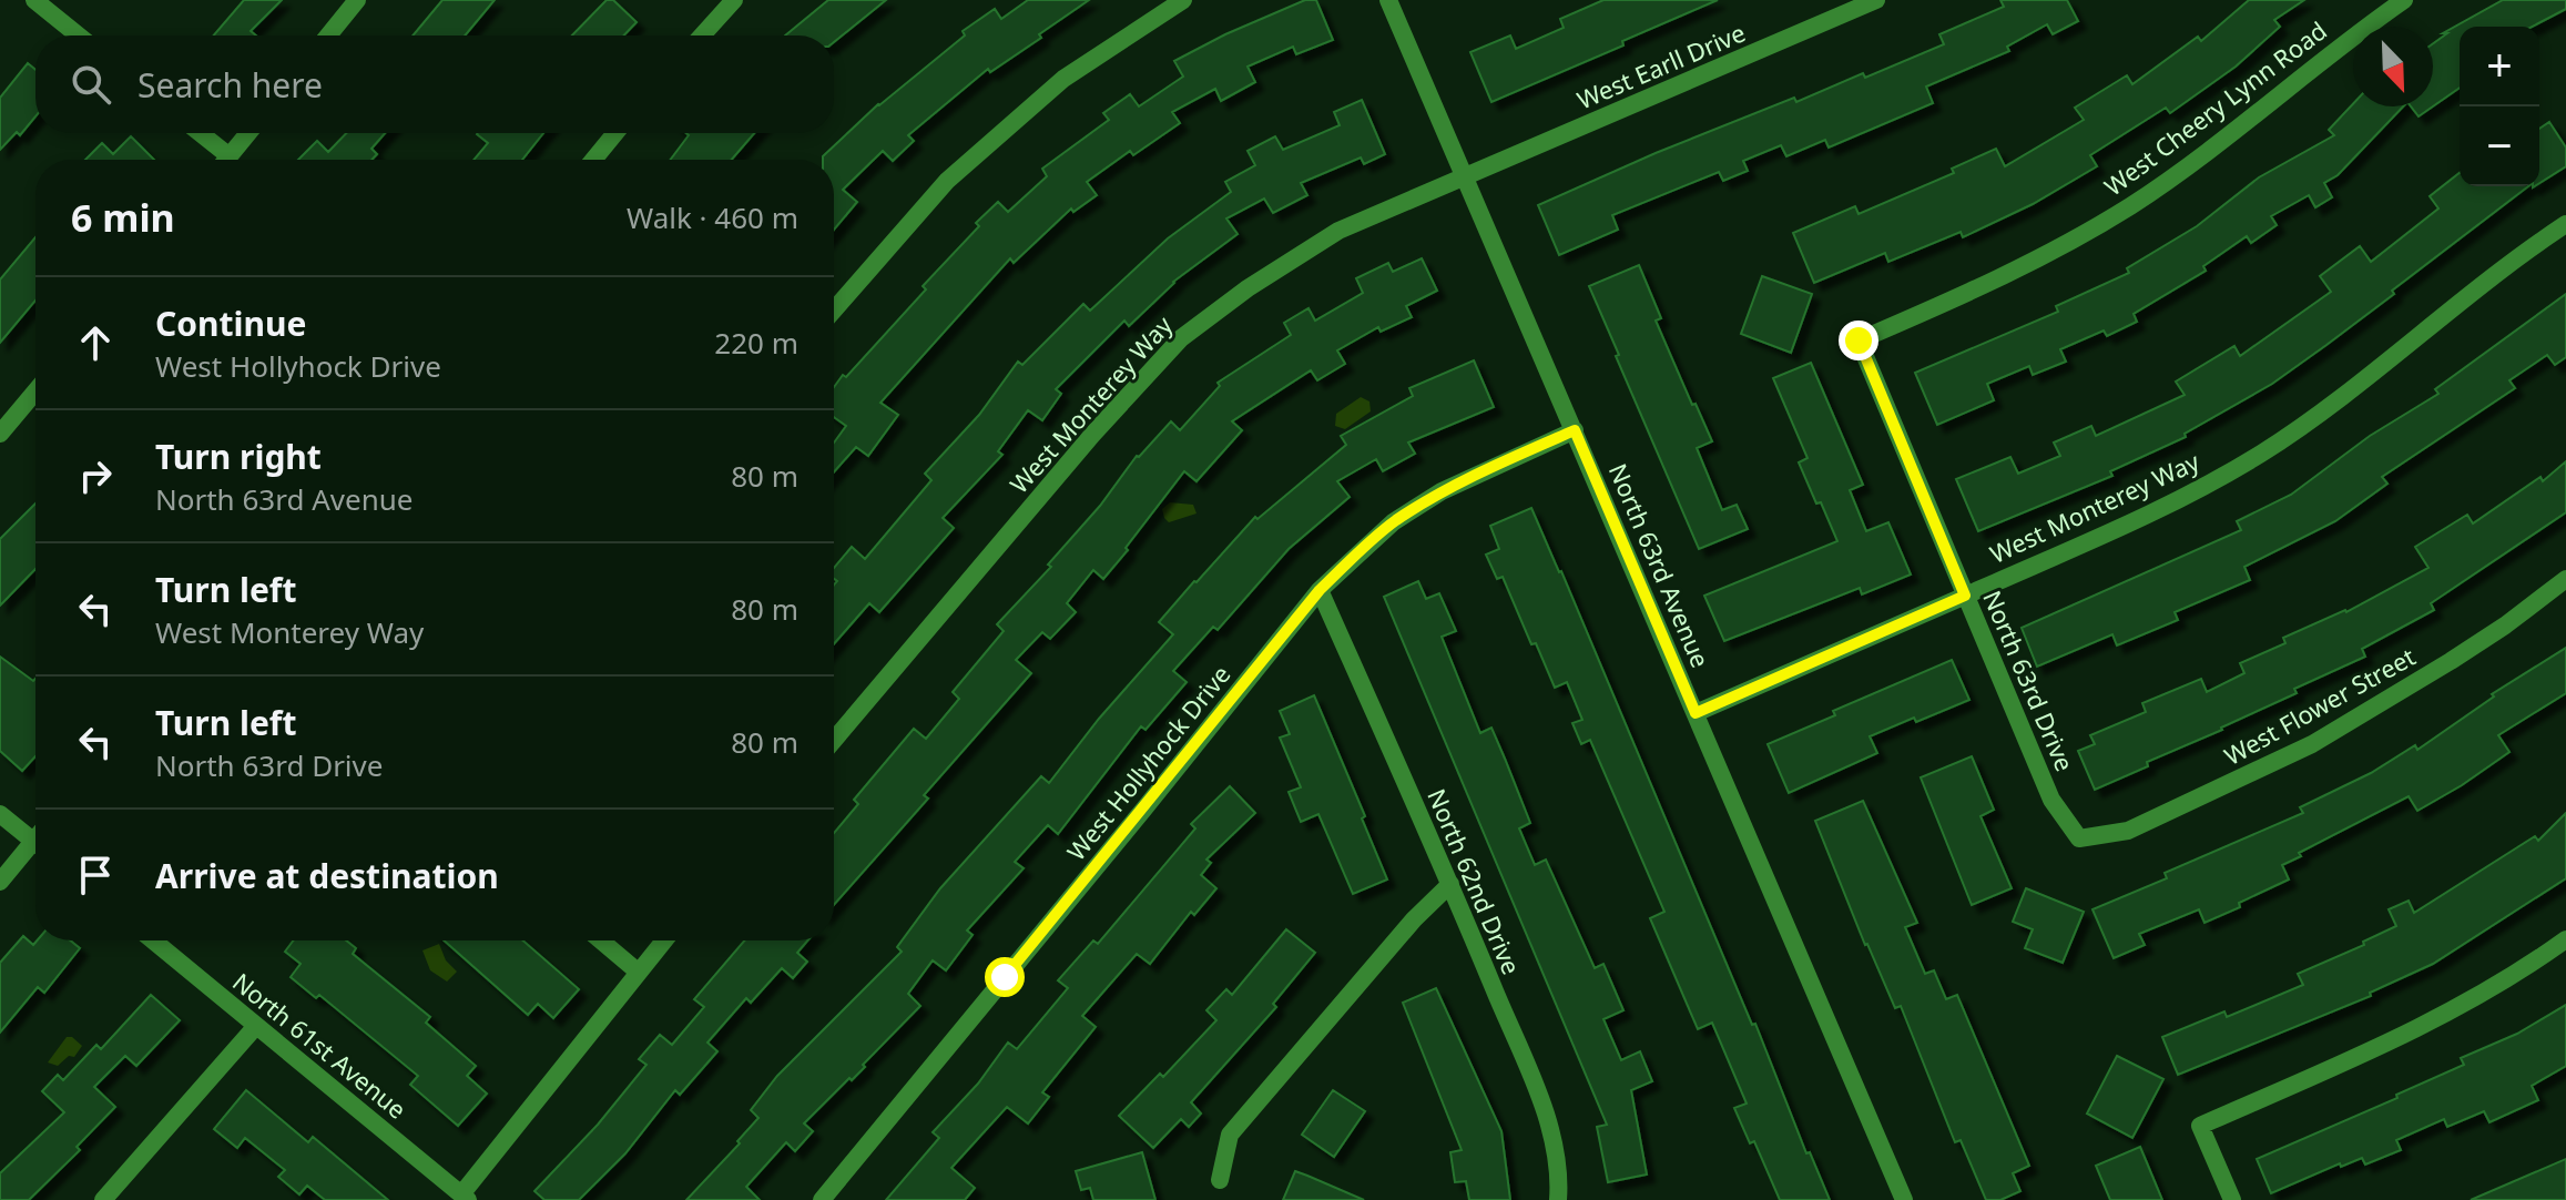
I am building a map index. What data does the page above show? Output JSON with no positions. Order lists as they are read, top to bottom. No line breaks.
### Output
{"streets":{"street":["West Earll Drive","West Cheery Lynn Road","West Monterey Way","North 63rd Avenue","North 63rd Drive","West Flower Street","West Hollyhock Drive","North 62nd Drive","North 61st Avenue"]},"crossings":[["West Earll Drive","West Monterey Way"],["West Earll Drive","North 63rd Avenue"],["West Cheery Lynn Road","North 63rd Drive"],["West Monterey Way","North 63rd Avenue"],["West Monterey Way","North 63rd Drive"],["North 63rd Avenue","West Hollyhock Drive"],["North 63rd Drive","West Flower Street"],["West Hollyhock Drive","North 62nd Drive"]],"north":"bottom right","page":{"map_buttons":["+","−"],"search":"Search here","heading":["6 min","Walk · 460 m"],"list":[["Continue","West Hollyhock Drive","220 m"],["Turn right","North 63rd Avenue","80 m"],["Turn left","West Monterey Way","80 m"],["Turn left","North 63rd Drive","80 m"],"Arrive at destination"]}}
